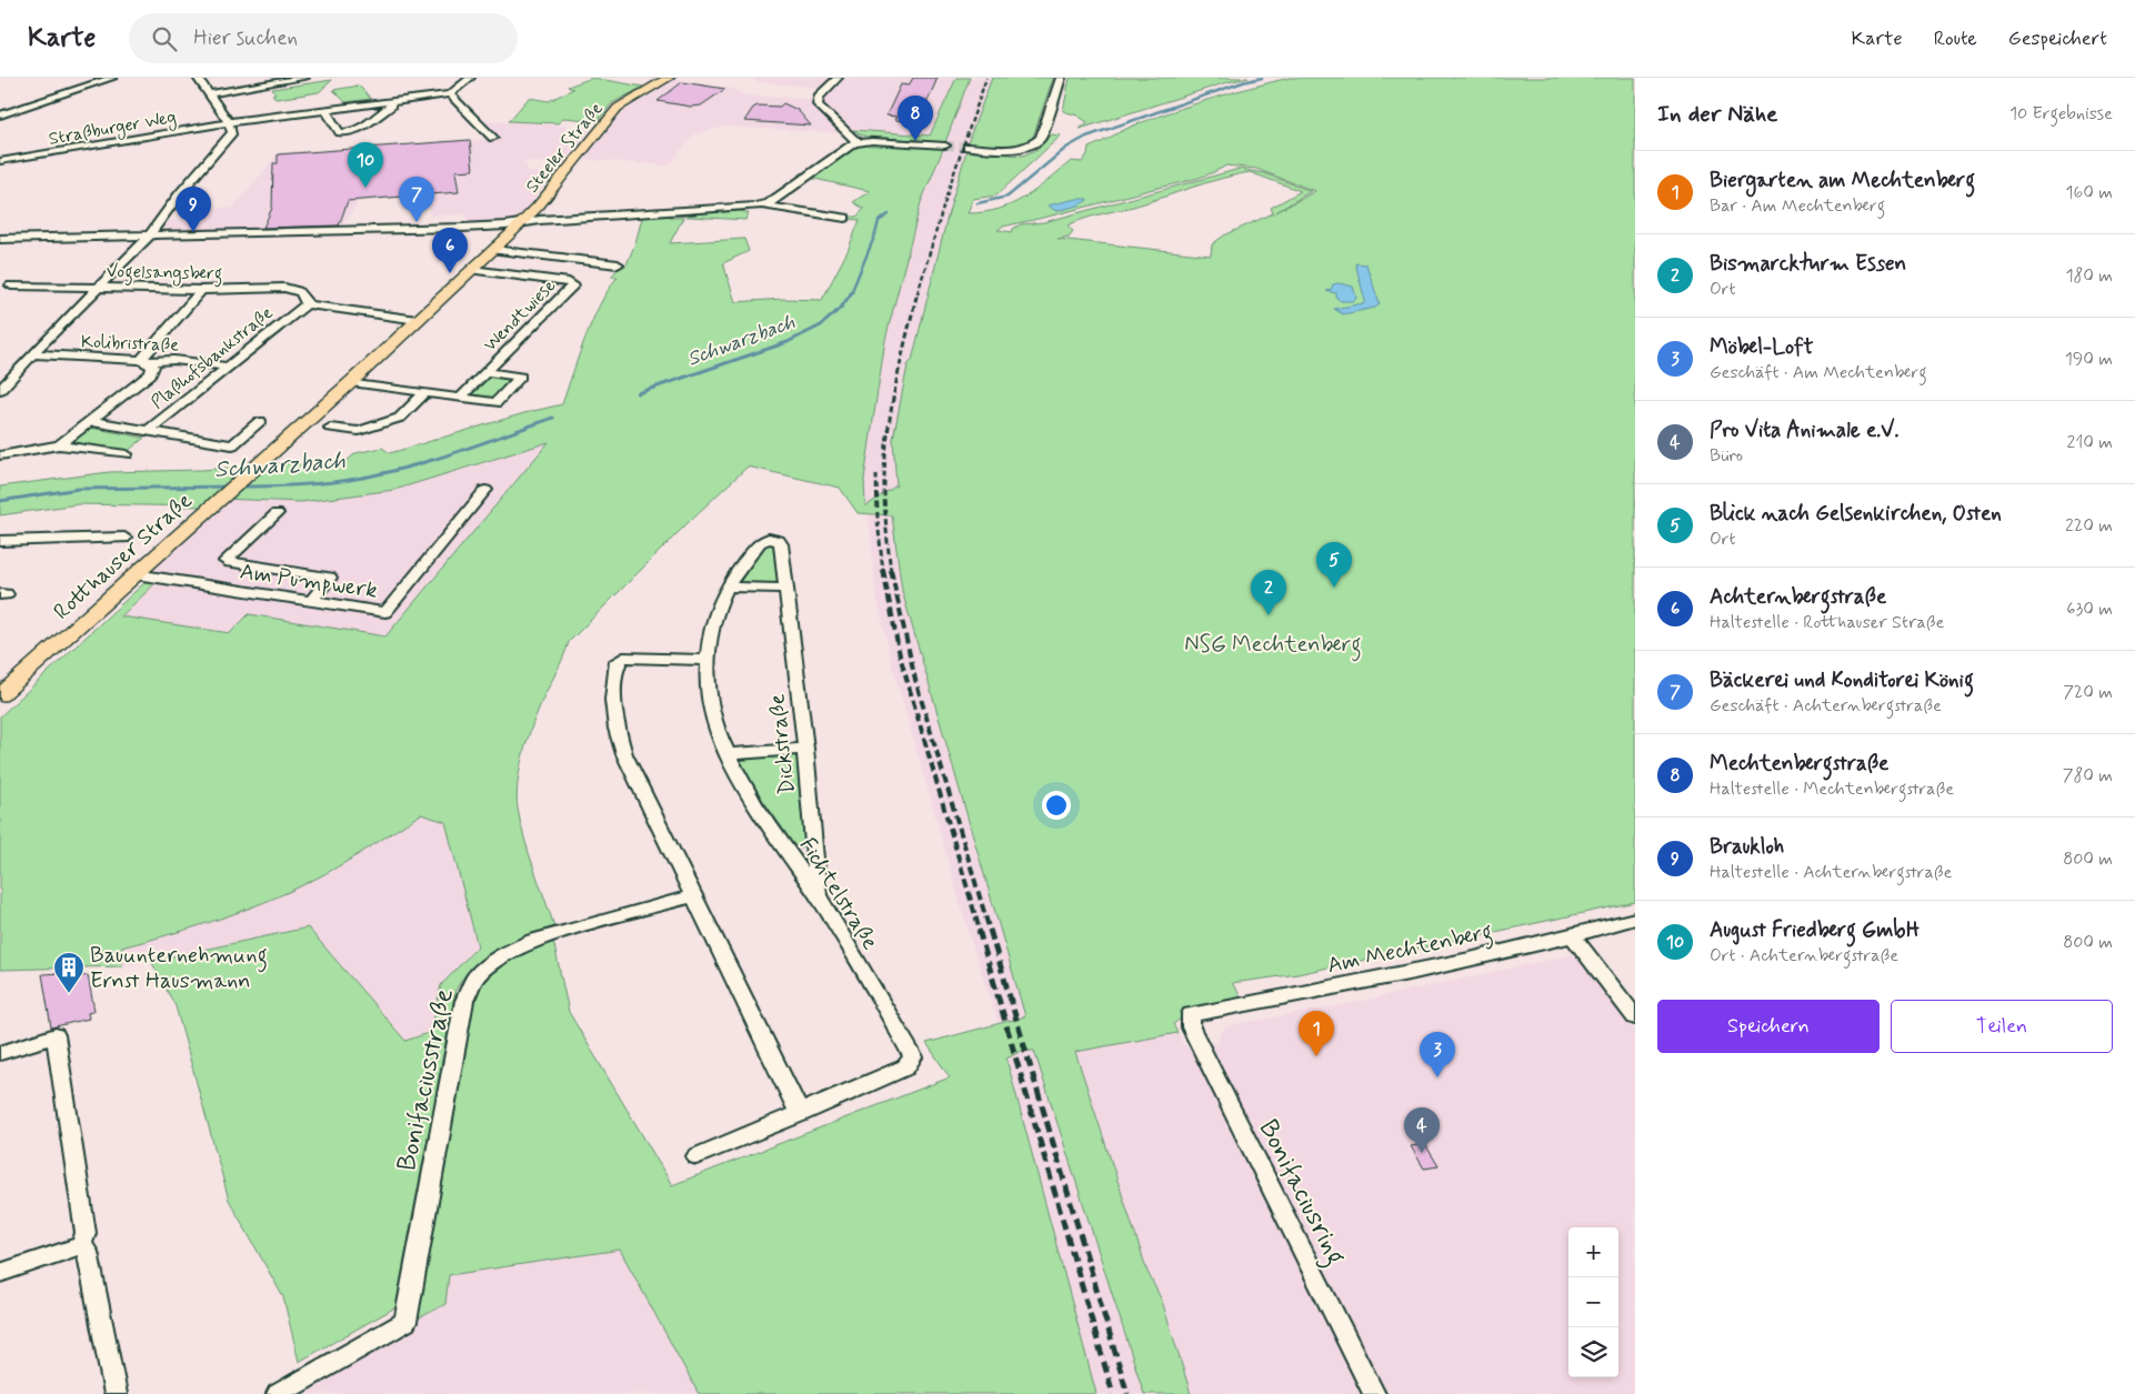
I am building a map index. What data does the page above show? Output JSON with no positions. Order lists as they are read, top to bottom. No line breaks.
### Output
{"streets":{"main road":["Steeler Straße","Rotthauser Straße"],"street":["Straßburger Weg","Vogelsangsberg","Wendtwiese","Kolibristraße","Plaßhofsbankstraße","Am Pumpwerk","Dickstraße","Fichtelstraße","Am Mechtenberg","Bonifaciusstraße","Bonifaciusring"]},"crossings":[["Steeler Straße","Wendtwiese"],["Steeler Straße","Rotthauser Straße"],["Vogelsangsberg","Plaßhofsbankstraße"],["Wendtwiese","Rotthauser Straße"],["Kolibristraße","Plaßhofsbankstraße"],["Plaßhofsbankstraße","Rotthauser Straße"],["Rotthauser Straße","Am Pumpwerk"],["Dickstraße","Fichtelstraße"],["Am Mechtenberg","Bonifaciusring"]],"water":["Schwarzbach"],"parks":["NSG Mechtenberg"],"places":{"building":["Bauunternehmung Ernst Hausmann"]},"page":{"header":"Karte","search":"Hier suchen","nav":["Karte","Route","Gespeichert"],"heading":["In der Nähe","10 Ergebnisse"],"pins":["8","10","7","9","6","5","2","1","3","4"],"list":[{"mark":"1","name":"Biergarten am Mechtenberg","note":"Bar · Am Mechtenberg","value":"160 m"},{"mark":"2","name":"Bismarckturm Essen","note":"Ort","value":"180 m"},{"mark":"3","name":"Möbel-Loft","note":"Geschäft · Am Mechtenberg","value":"190 m"},{"mark":"4","name":"Pro Vita Animale e.V.","note":"Büro","value":"210 m"},{"mark":"5","name":"Blick nach Gelsenkirchen, Osten","note":"Ort","value":"220 m"},{"mark":"6","name":"Achternbergstraße","note":"Haltestelle · Rotthauser Straße","value":"630 m"},{"mark":"7","name":"Bäckerei und Konditorei König","note":"Geschäft · Achternbergstraße","value":"720 m"},{"mark":"8","name":"Mechtenbergstraße","note":"Haltestelle · Mechtenbergstraße","value":"780 m"},{"mark":"9","name":"Braukloh","note":"Haltestelle · Achternbergstraße","value":"800 m"},{"mark":"10","name":"August Friedberg GmbH","note":"Ort · Achternbergstraße","value":"800 m"}],"buttons":["Speichern","Teilen"],"map_buttons":["+","−"]}}
